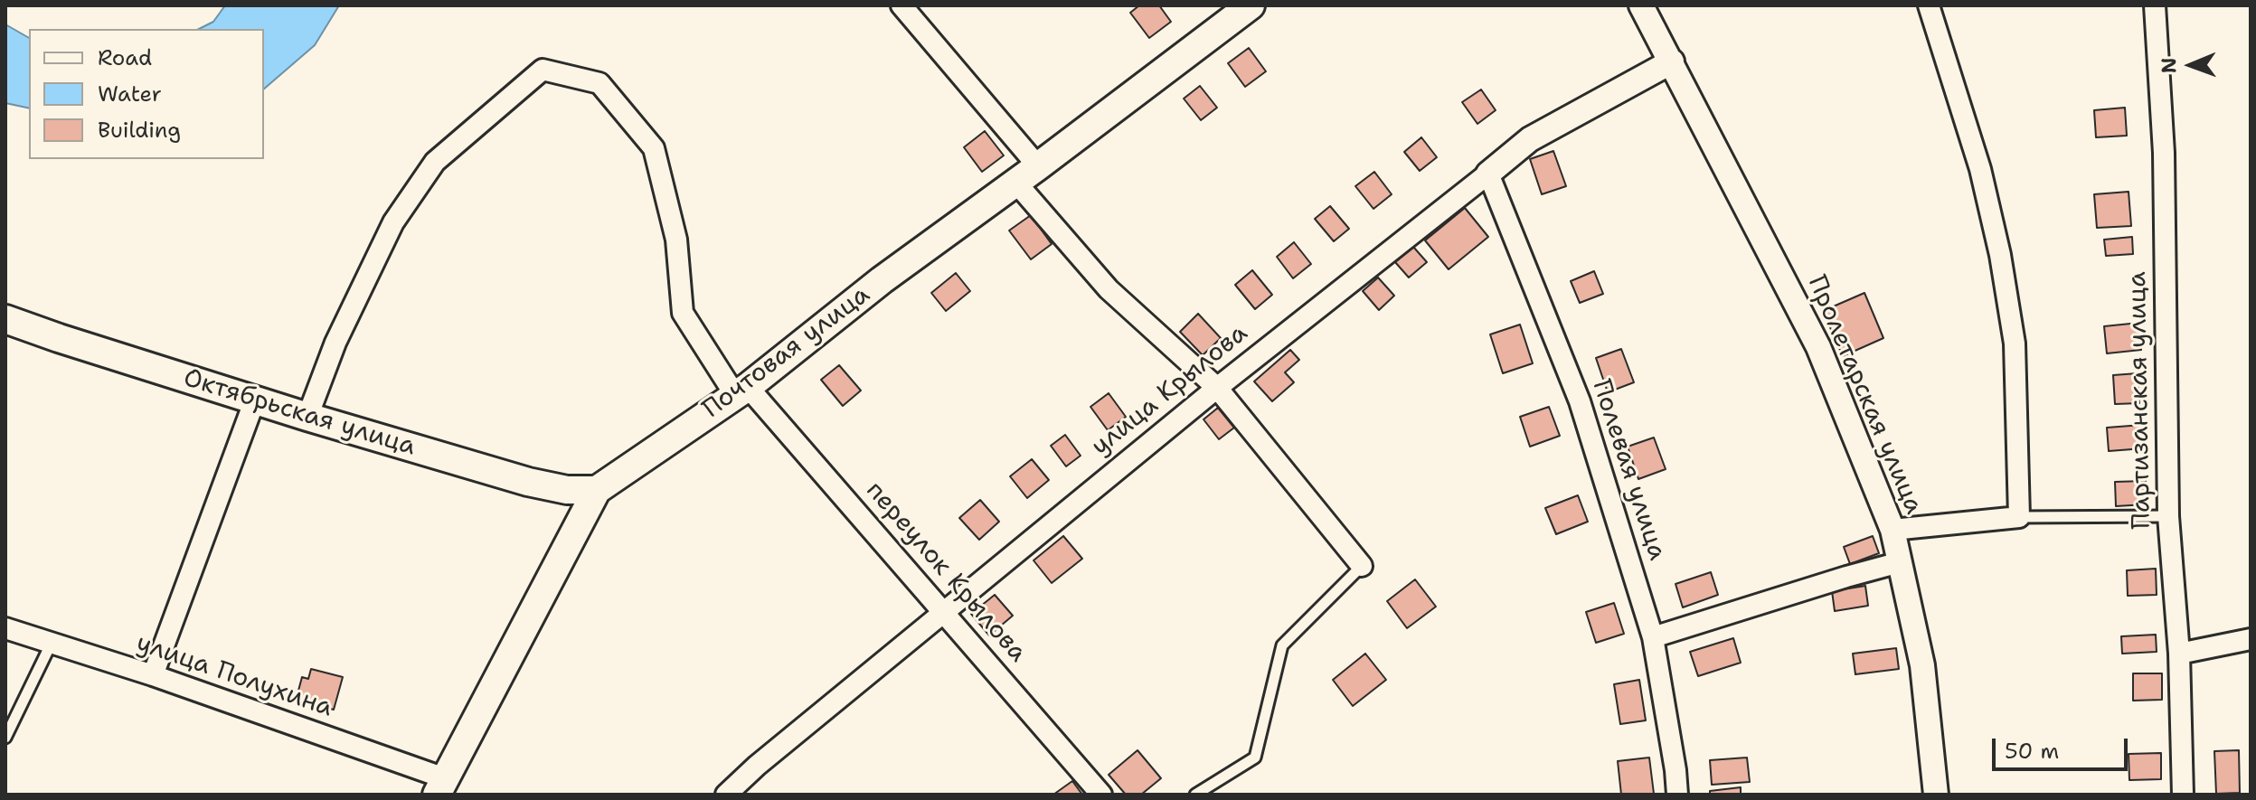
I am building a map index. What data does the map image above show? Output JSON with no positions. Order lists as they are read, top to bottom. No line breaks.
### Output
{"streets":{"main road":["Почтовая улица","Октябрьская улица"],"street":["улица Крылова","Пролетарская улица","Партизанская улица","Полевая улица","переулок Крылова","улица Полухина"]},"crossings":[["Почтовая улица","Октябрьская улица"],["Почтовая улица","переулок Крылова"],["Почтовая улица","улица Полухина"],["улица Крылова","Пролетарская улица"],["улица Крылова","Полевая улица"],["улица Крылова","переулок Крылова"],["Октябрьская улица","переулок Крылова"]],"legend":["Road","Water","Building"],"scale_bar":"50 m","north":"left"}
